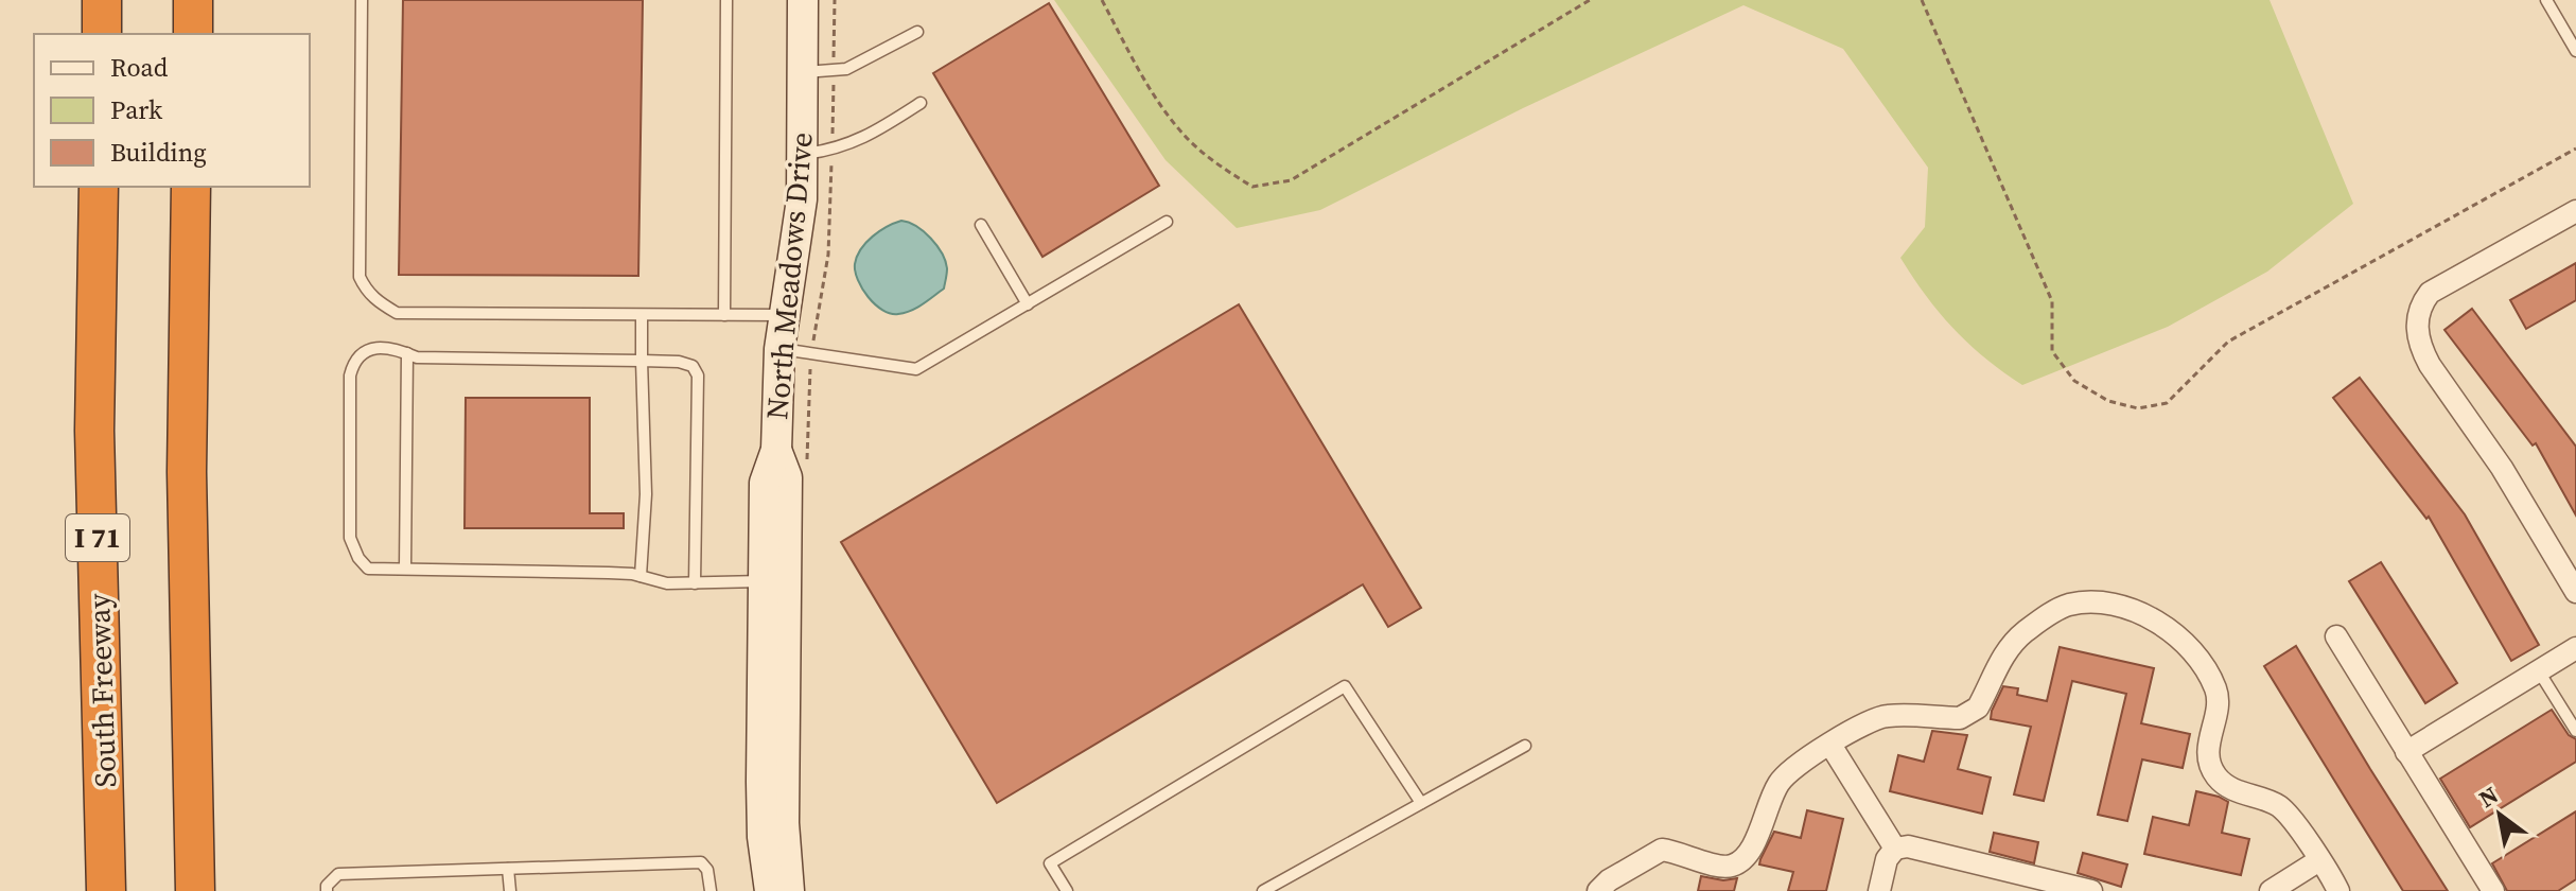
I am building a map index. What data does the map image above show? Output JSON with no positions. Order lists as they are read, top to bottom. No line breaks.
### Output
{"streets":{"highway":["I 71","South Freeway"],"street":["North Meadows Drive"]},"legend":["Road","Park","Building"],"north":"top left"}
